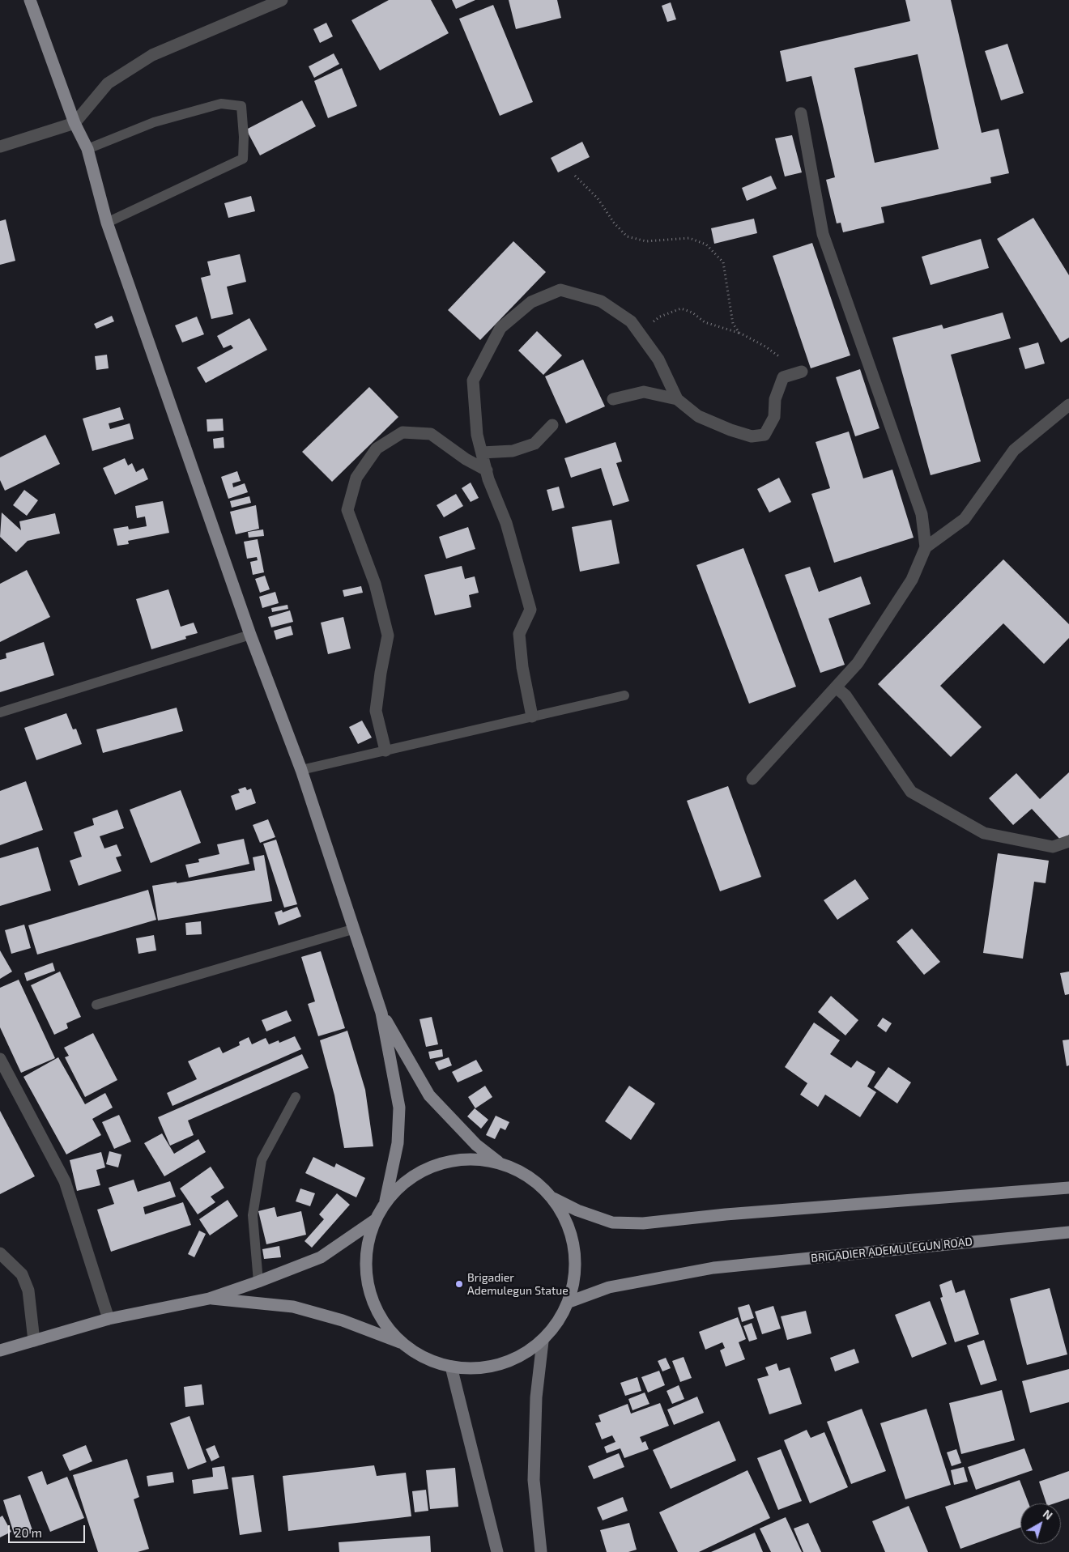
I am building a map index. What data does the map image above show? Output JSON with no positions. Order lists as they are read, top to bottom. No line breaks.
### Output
{"streets":{"main road":["BRIGADIER ADEMULEGUN ROAD"]},"places":["Brigadier Ademulegun Statue"],"scale_bar":"20 m","north":"top right"}
